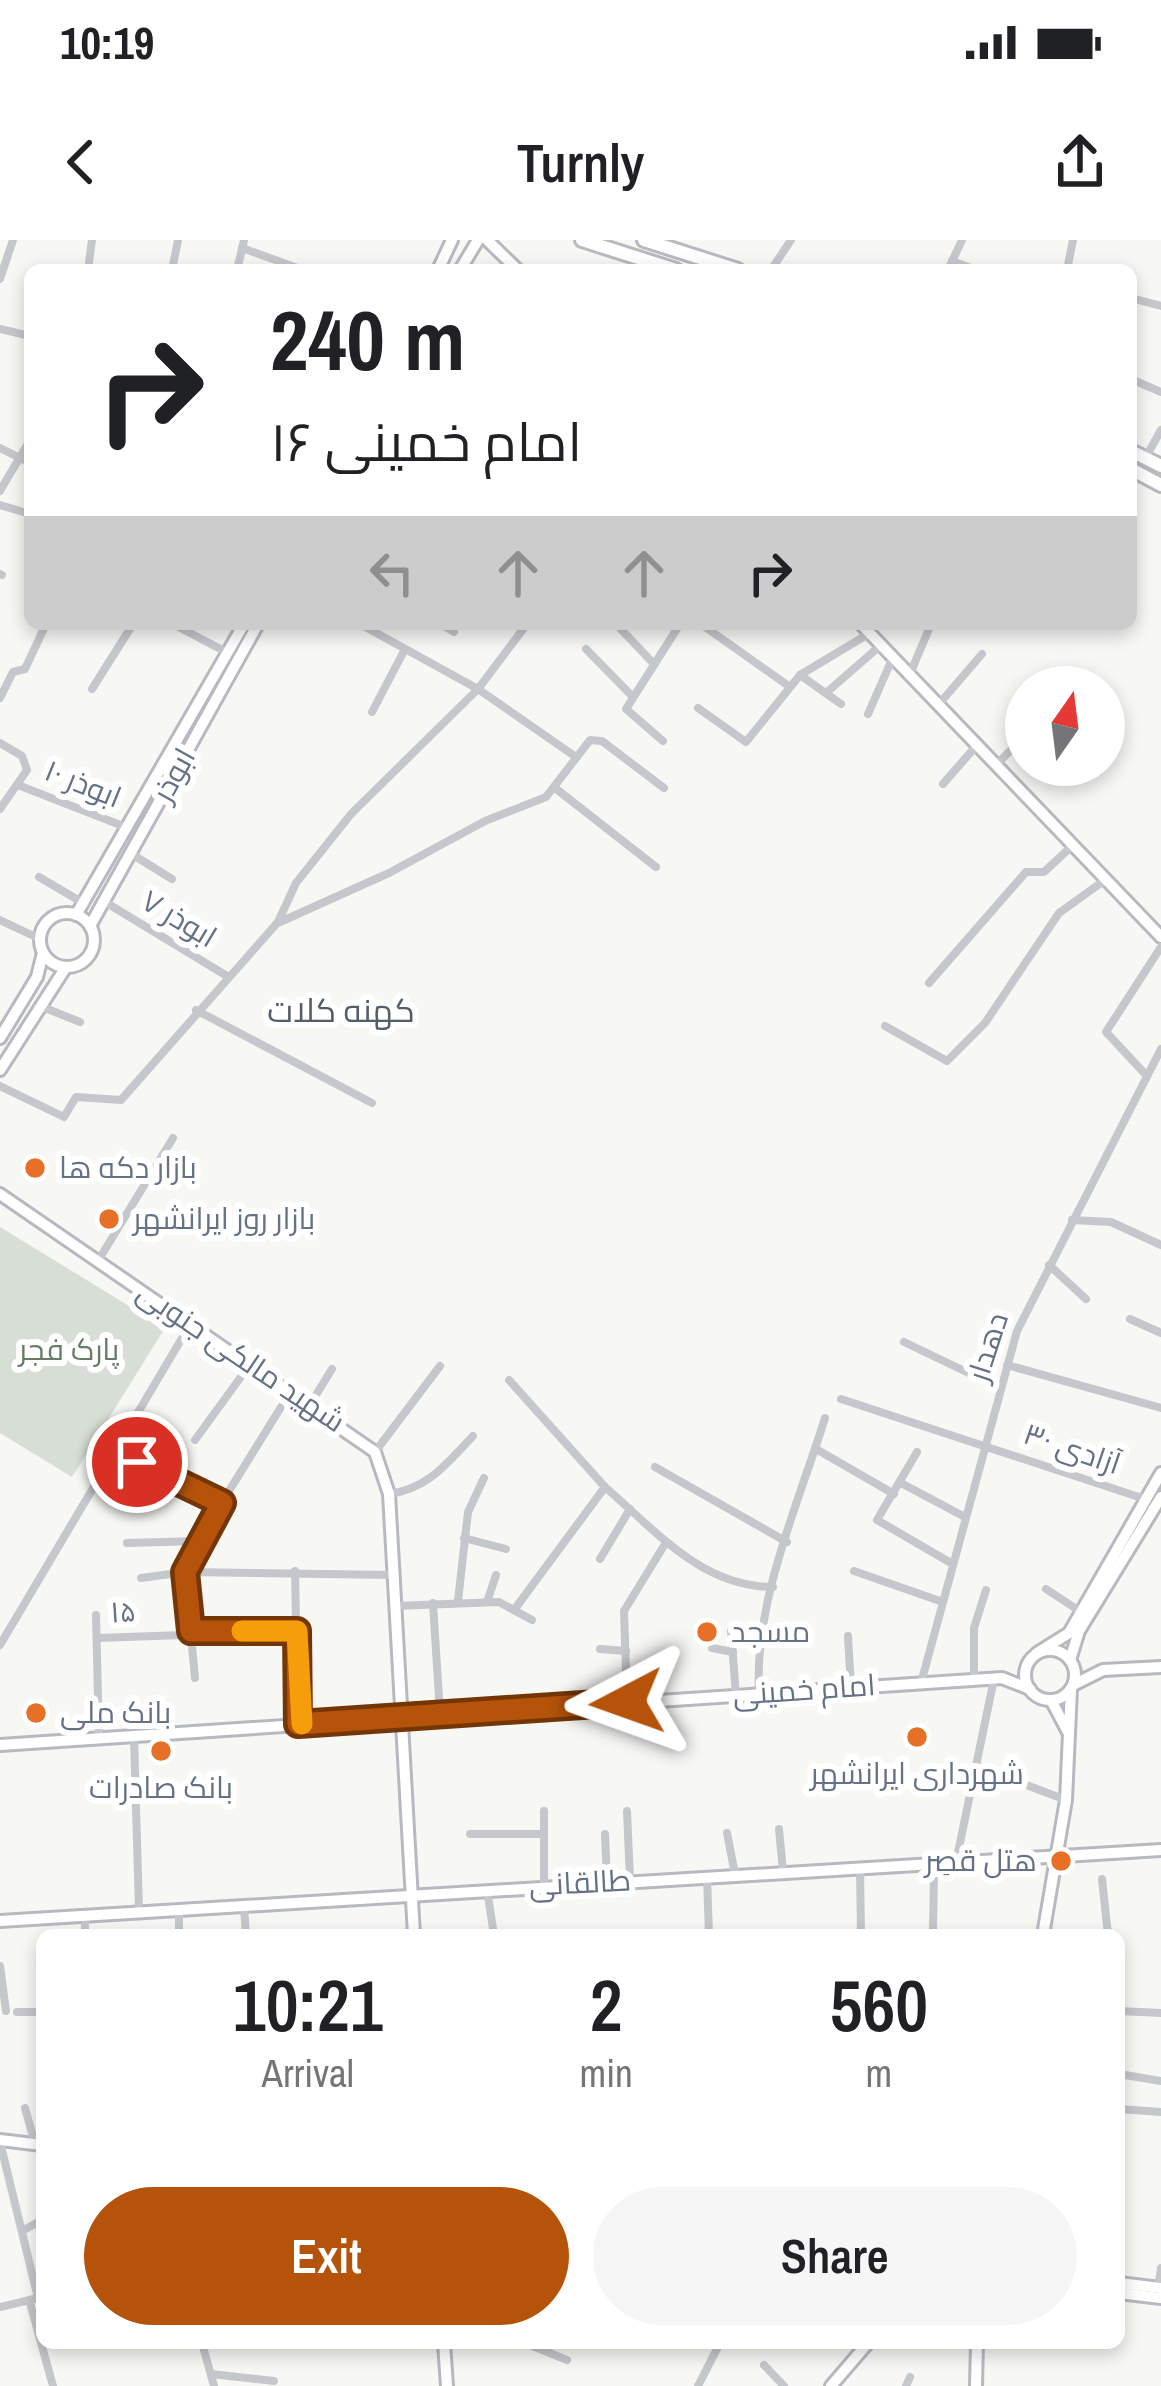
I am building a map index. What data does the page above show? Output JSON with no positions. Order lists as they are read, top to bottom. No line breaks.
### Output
{"streets":{"main road":["ابوذر","شهید مالکی جنوبی","امام خمینی","طالقانی"],"street":["ابوذر ۱۰","ابوذر ۷","دهدار","آزادی ۳۰","۱۵"]},"crossings":[["ابوذر","ابوذر ۱۰"],["ابوذر","ابوذر ۷"],["دهدار","آزادی ۳۰"],["دهدار","امام خمینی"],["شهید مالکی جنوبی","امام خمینی"],["شهید مالکی جنوبی","طالقانی"]],"districts":["کهنه کلات"],"parks":["پارک فجر"],"places":["بازار دکه ها","بازار روز ایرانشهر","مسجد","بانک ملی","شهرداری ایرانشهر","بانک صادرات","هتل قصِر"],"north":"top","page":{"status":"10:19","header":"Turnly","turn":["240 m","امام خمینی ۱۶"],"eta":["10:21","Arrival","2","min","560","m"],"buttons":["Exit","Share"]}}
